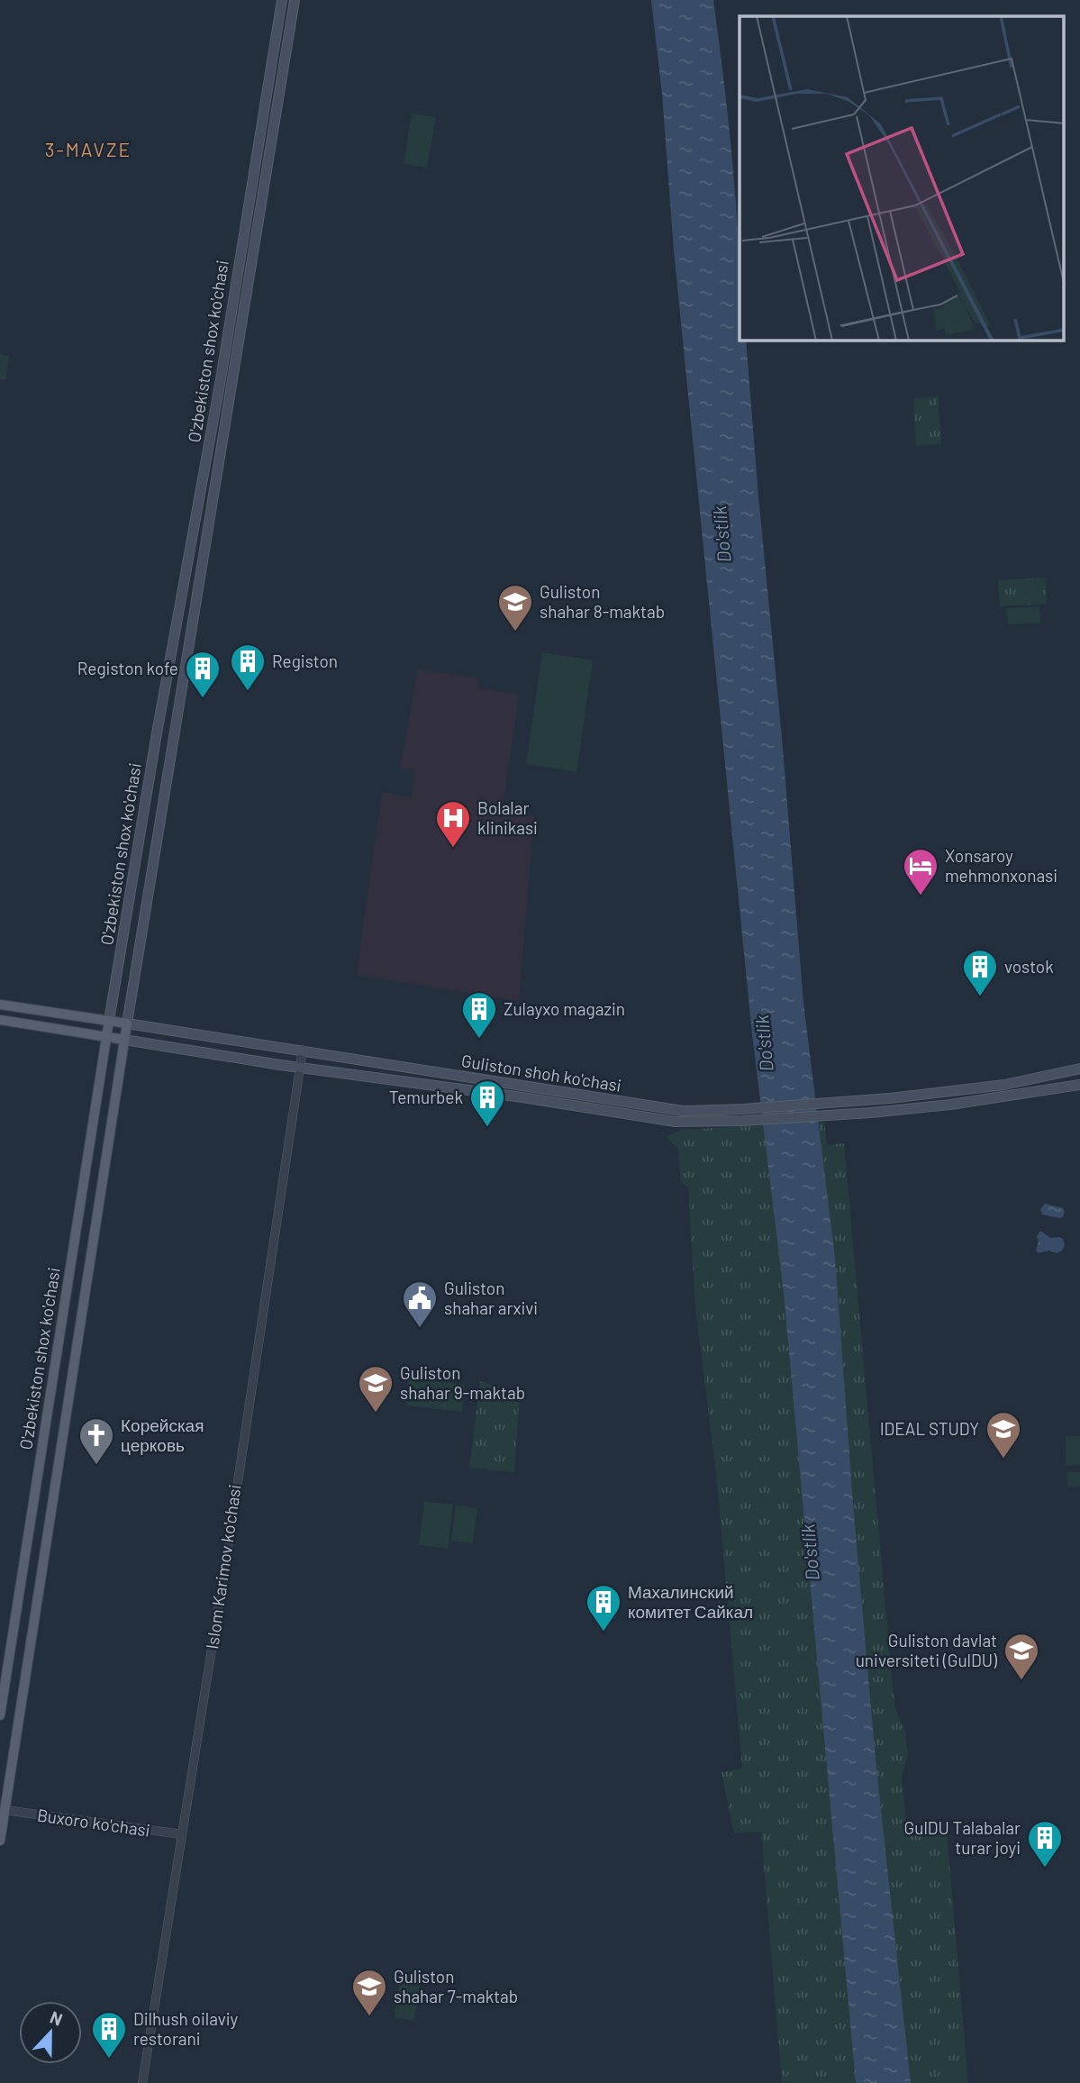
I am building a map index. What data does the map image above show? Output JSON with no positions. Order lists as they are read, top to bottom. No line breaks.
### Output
{"streets":{"main road":["O'zbekiston shox ko'chasi","Guliston shoh ko'chasi"],"street":["Islom Karimov ko'chasi","Buxoro ko'chasi"]},"crossings":[["O'zbekiston shox ko'chasi","Guliston shoh ko'chasi"],["O'zbekiston shox ko'chasi","Buxoro ko'chasi"],["Guliston shoh ko'chasi","Islom Karimov ko'chasi"],["Islom Karimov ko'chasi","Buxoro ko'chasi"]],"districts":["3-MAVZE"],"water":["Do'stlik"],"places":{"school or university":["Guliston shahar 8-maktab","Guliston shahar 9-maktab","IDEAL STUDY","Guliston davlat universiteti (GulDU)","Guliston shahar 7-maktab"],"building":["Registon","Registon kofe","vostok","Zulayxo magazin","Temurbek","Махалинский комитет Сайкал","GulDU Talabalar turar joyi","Dilhush oilaviy restorani"],"hospital":["Bolalar klinikasi"],"hotel":["Xonsaroy mehmonxonasi"],"public building":["Guliston shahar arxivi"],"church":["Корейская церковь"]},"north":"top"}
